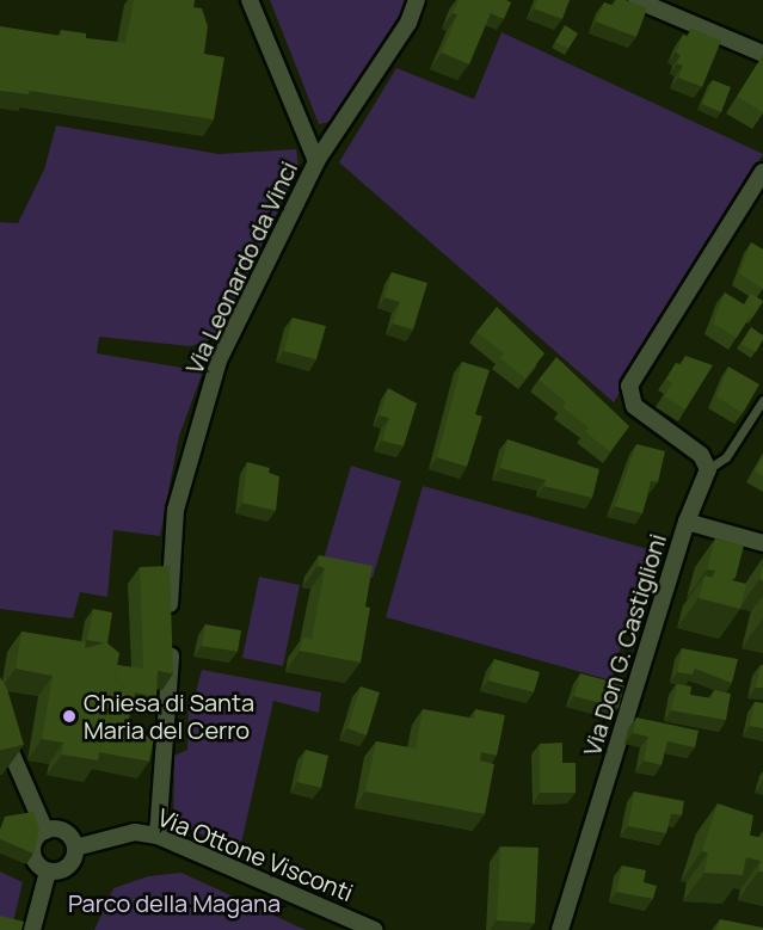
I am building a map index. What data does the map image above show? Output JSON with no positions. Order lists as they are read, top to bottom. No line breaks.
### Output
{"streets":{"street":["Via Leonardo da Vinci","Via Don G. Castiglioni","Via Ottone Visconti"]},"crossings":[["Via Leonardo da Vinci","Via Ottone Visconti"]],"parks":["Parco della Magana"],"places":["Chiesa di Santa Maria del Cerro"]}
